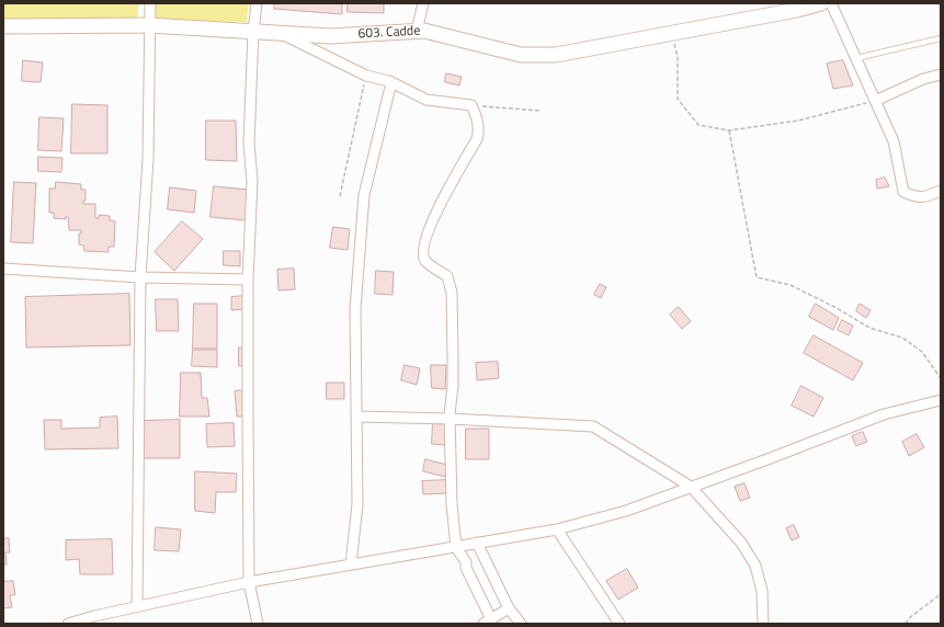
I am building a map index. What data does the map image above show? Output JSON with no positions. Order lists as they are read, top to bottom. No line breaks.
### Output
{"streets":{"street":["603. Cadde"]}}
